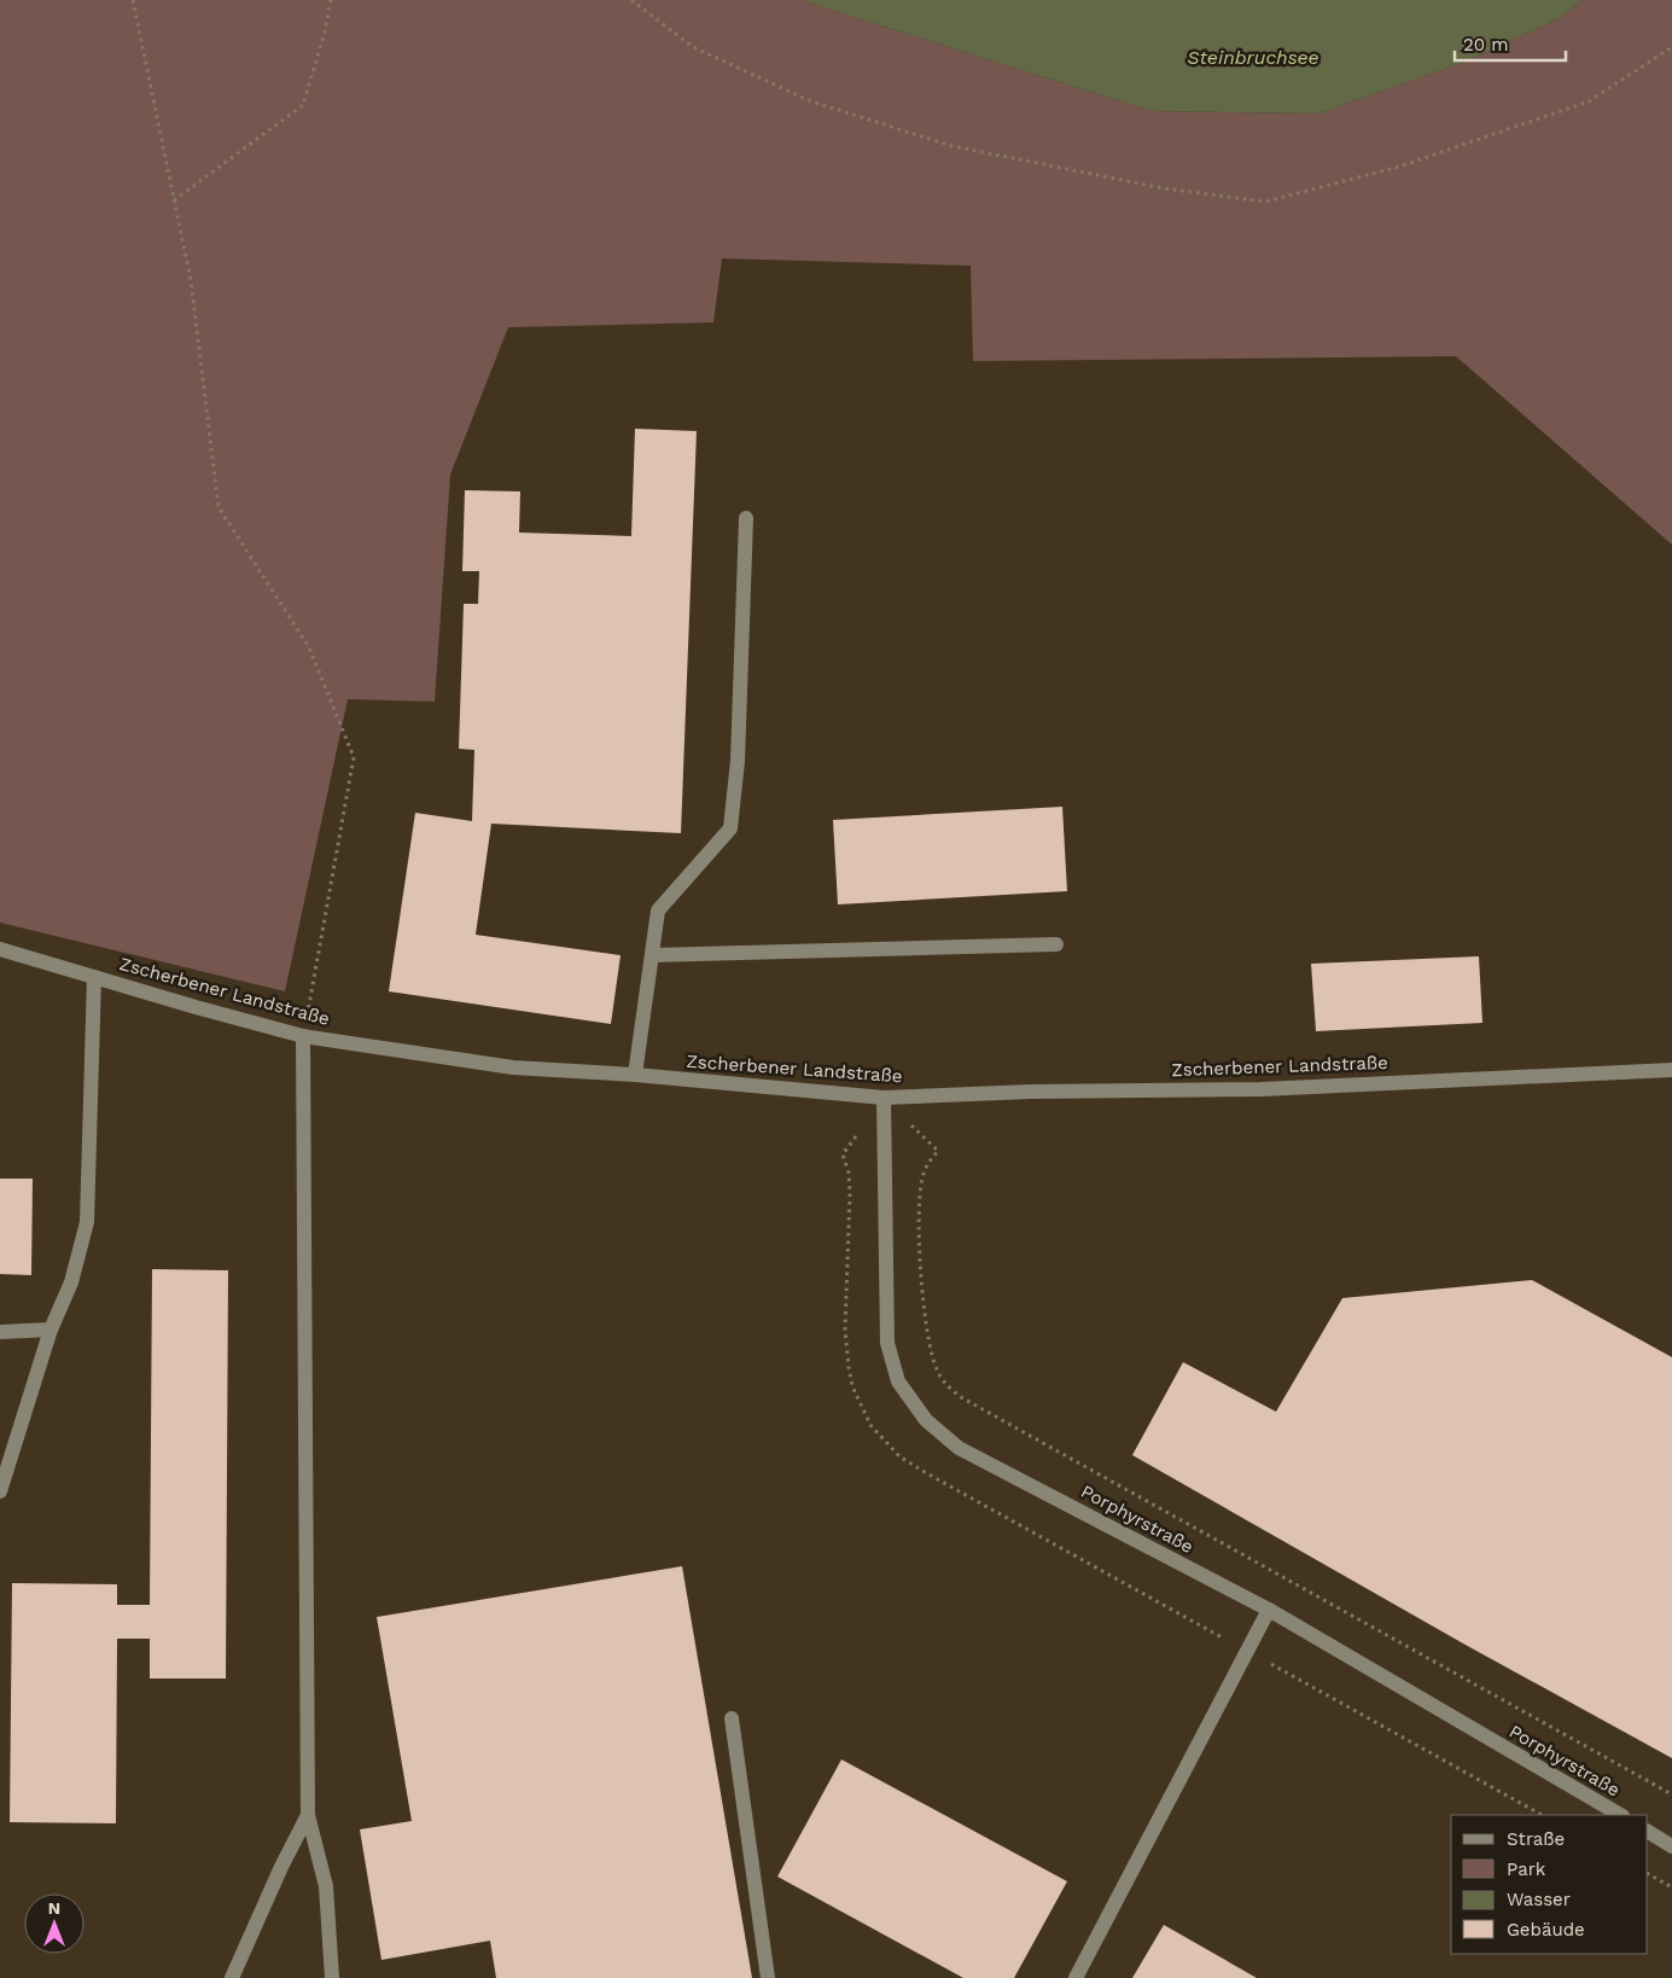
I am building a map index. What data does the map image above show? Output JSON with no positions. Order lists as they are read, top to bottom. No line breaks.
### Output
{"streets":{"street":["Zscherbener Landstraße","Porphyrstraße"]},"crossings":[["Zscherbener Landstraße","Porphyrstraße"]],"water":["Steinbruchsee"],"legend":["Straße","Park","Wasser","Gebäude"],"scale_bar":"20 m","north":"top"}
